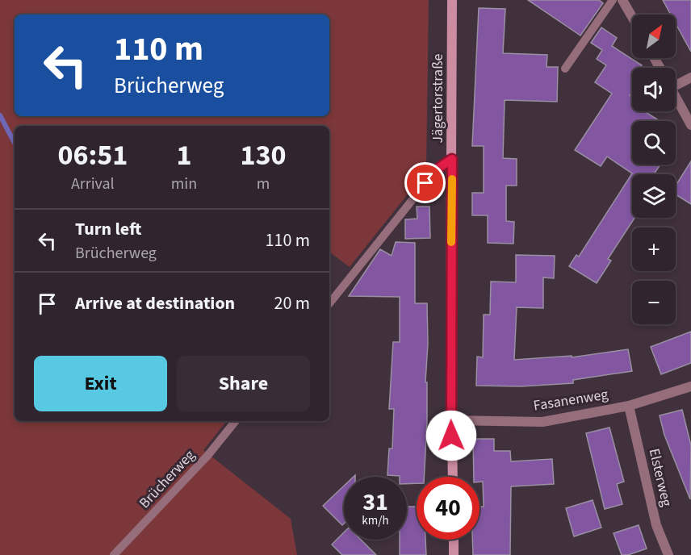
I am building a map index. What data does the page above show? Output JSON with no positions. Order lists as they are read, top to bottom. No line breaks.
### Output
{"streets":{"street":["Jägertorstraße","Fasanenweg","Elsterweg"],"lane":["Brücherweg"]},"crossings":[["Jägertorstraße","Fasanenweg"],["Fasanenweg","Elsterweg"]],"north":"top right","page":{"map_buttons":["+","−"],"turn":["110 m","Brücherweg"],"eta":["06:51","Arrival","1","min","130","m"],"list":[{"name":"Turn left","note":"Brücherweg","value":"110 m"},{"name":"Arrive at destination","value":"20 m"}],"buttons":["Exit","Share"],"speed":"31 km/h","limit":"40"}}
